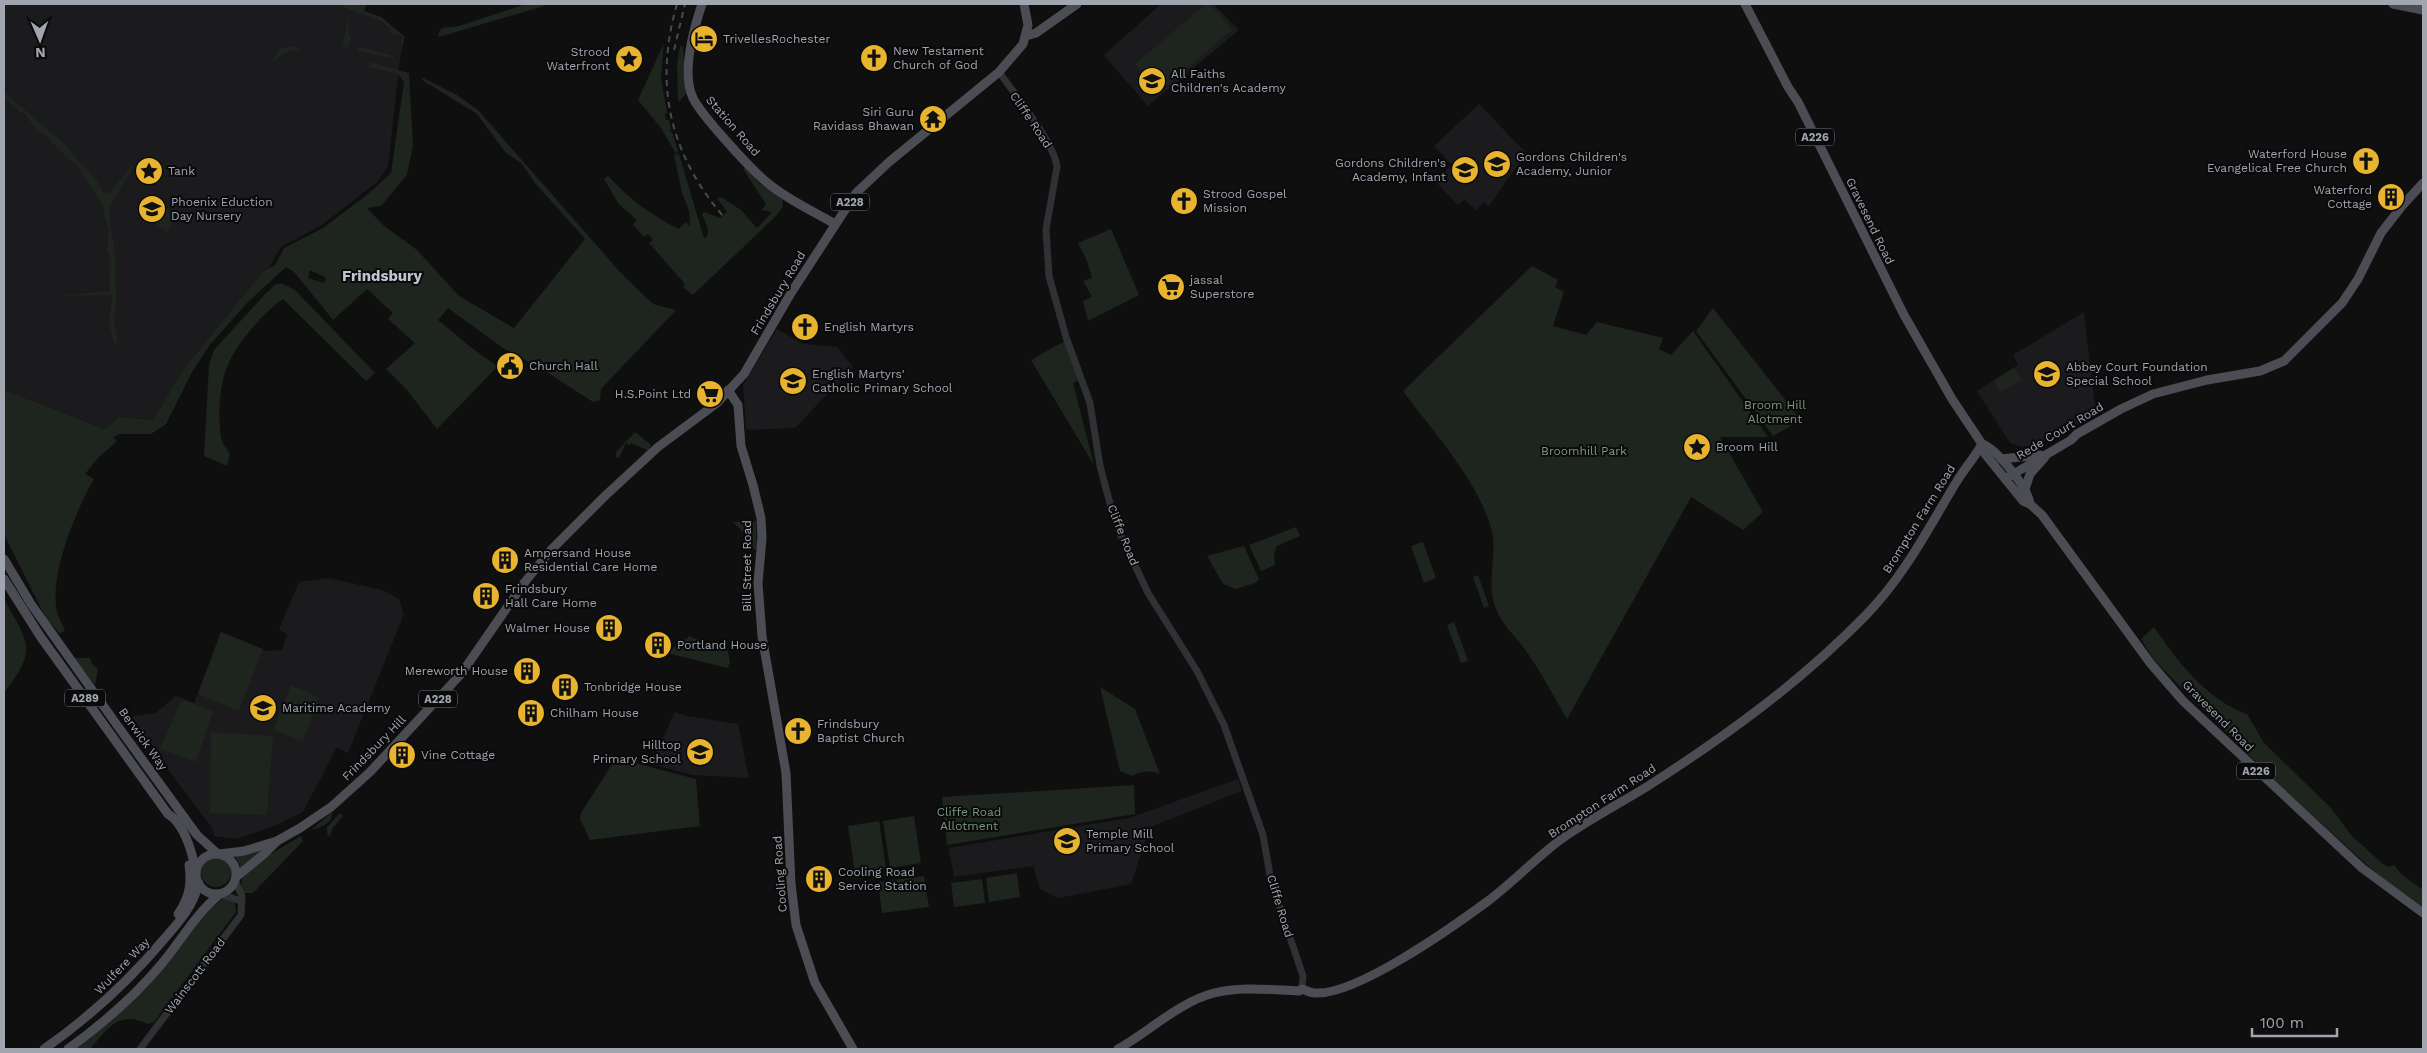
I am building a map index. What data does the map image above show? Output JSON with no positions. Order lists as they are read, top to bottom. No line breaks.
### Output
{"streets":{"main road":["Station Road","A226","A228","Gravesend Road","Frindsbury Road","Rede Court Road","Brompton Farm Road","Bill Street Road","A289","Berwick Way","Frindsbury Hill","Cooling Road","Wulfere Way"],"street":["Cliffe Road","Wainscott Road"]},"crossings":[["Cliffe Road","Frindsbury Road"],["Cliffe Road","Brompton Farm Road"],["Station Road","Frindsbury Road"],["A228","Frindsbury Road"],["A228","Berwick Way"],["A228","Frindsbury Hill"],["A228","Wulfere Way"],["Gravesend Road","Rede Court Road"],["Gravesend Road","Brompton Farm Road"],["Frindsbury Road","Bill Street Road"],["Frindsbury Road","Frindsbury Hill"],["Bill Street Road","Cooling Road"],["A289","Berwick Way"],["A289","Wulfere Way"],["Berwick Way","Frindsbury Hill"],["Berwick Way","Wulfere Way"],["Frindsbury Hill","Wulfere Way"]],"districts":["Frindsbury"],"parks":["Broom Hill Alotment","Broomhill Park","Cliffe Road Allotment"],"places":{"hotel":["TrivellesRochester"],"church":["New Testament Church of God","Waterford House Evangelical Free Church","Strood Gospel Mission","English Martyrs","Frindsbury Baptist Church"],"place":["Strood Waterfront","Tank","Broom Hill"],"school or university":["All Faiths Children's Academy","Gordons Children's Academy, Junior","Gordons Children's Academy, Infant","Phoenix Eduction Day Nursery","Abbey Court Foundation Special School","English Martyrs' Catholic Primary School","Maritime Academy","Hilltop Primary School","Temple Mill Primary School"],"temple":["Siri Guru Ravidass Bhawan"],"building":["Waterford Cottage","Ampersand House Residential Care Home","Frindsbury Hall Care Home","Walmer House","Portland House","Mereworth House","Tonbridge House","Chilham House","Vine Cottage","Cooling Road Service Station"],"supermarket":["jassal Superstore","H.S.Point Ltd"],"public building":["Church Hall"]},"scale_bar":"100 m","north":"bottom"}
